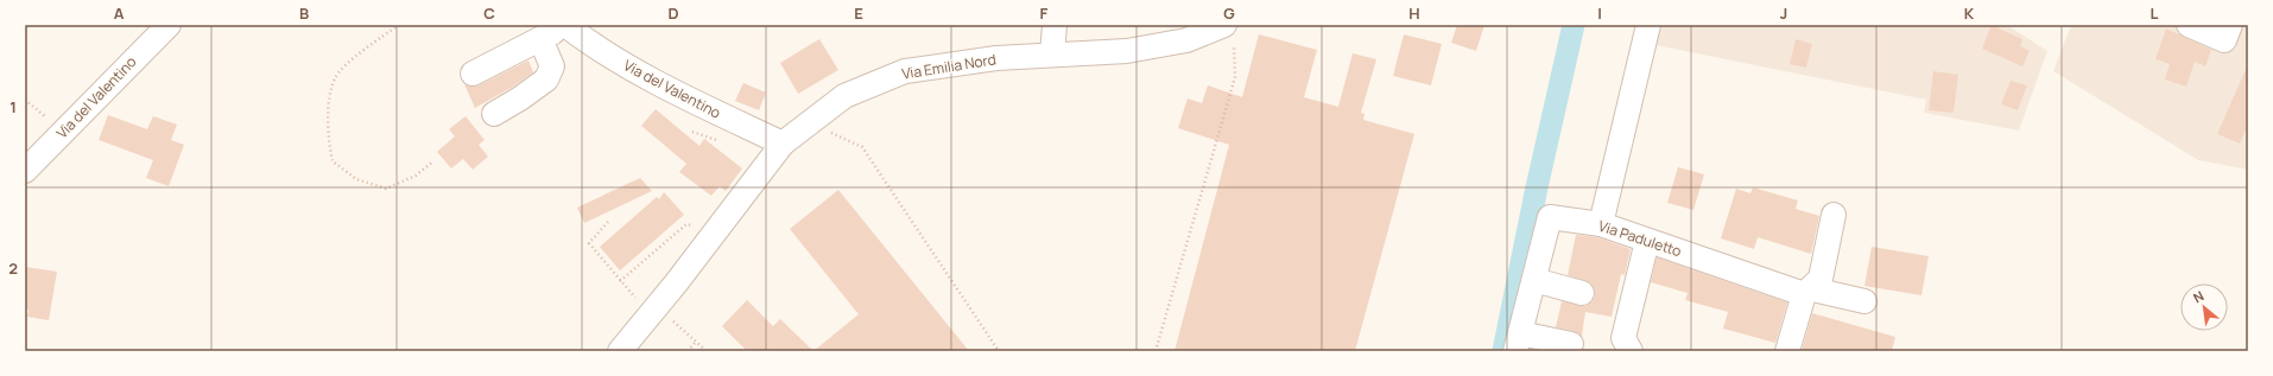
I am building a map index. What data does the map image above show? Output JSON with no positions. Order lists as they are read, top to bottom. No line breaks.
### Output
{"streets":{"street":["Via Emilia Nord","Via del Valentino","Via Paduletto"]},"crossings":[["Via Emilia Nord","Via del Valentino"]],"north":"top left","grid":{"columns":["A","B","C","D","E","F","G","H","I","J","K","L"],"rows":["1","2"]}}
